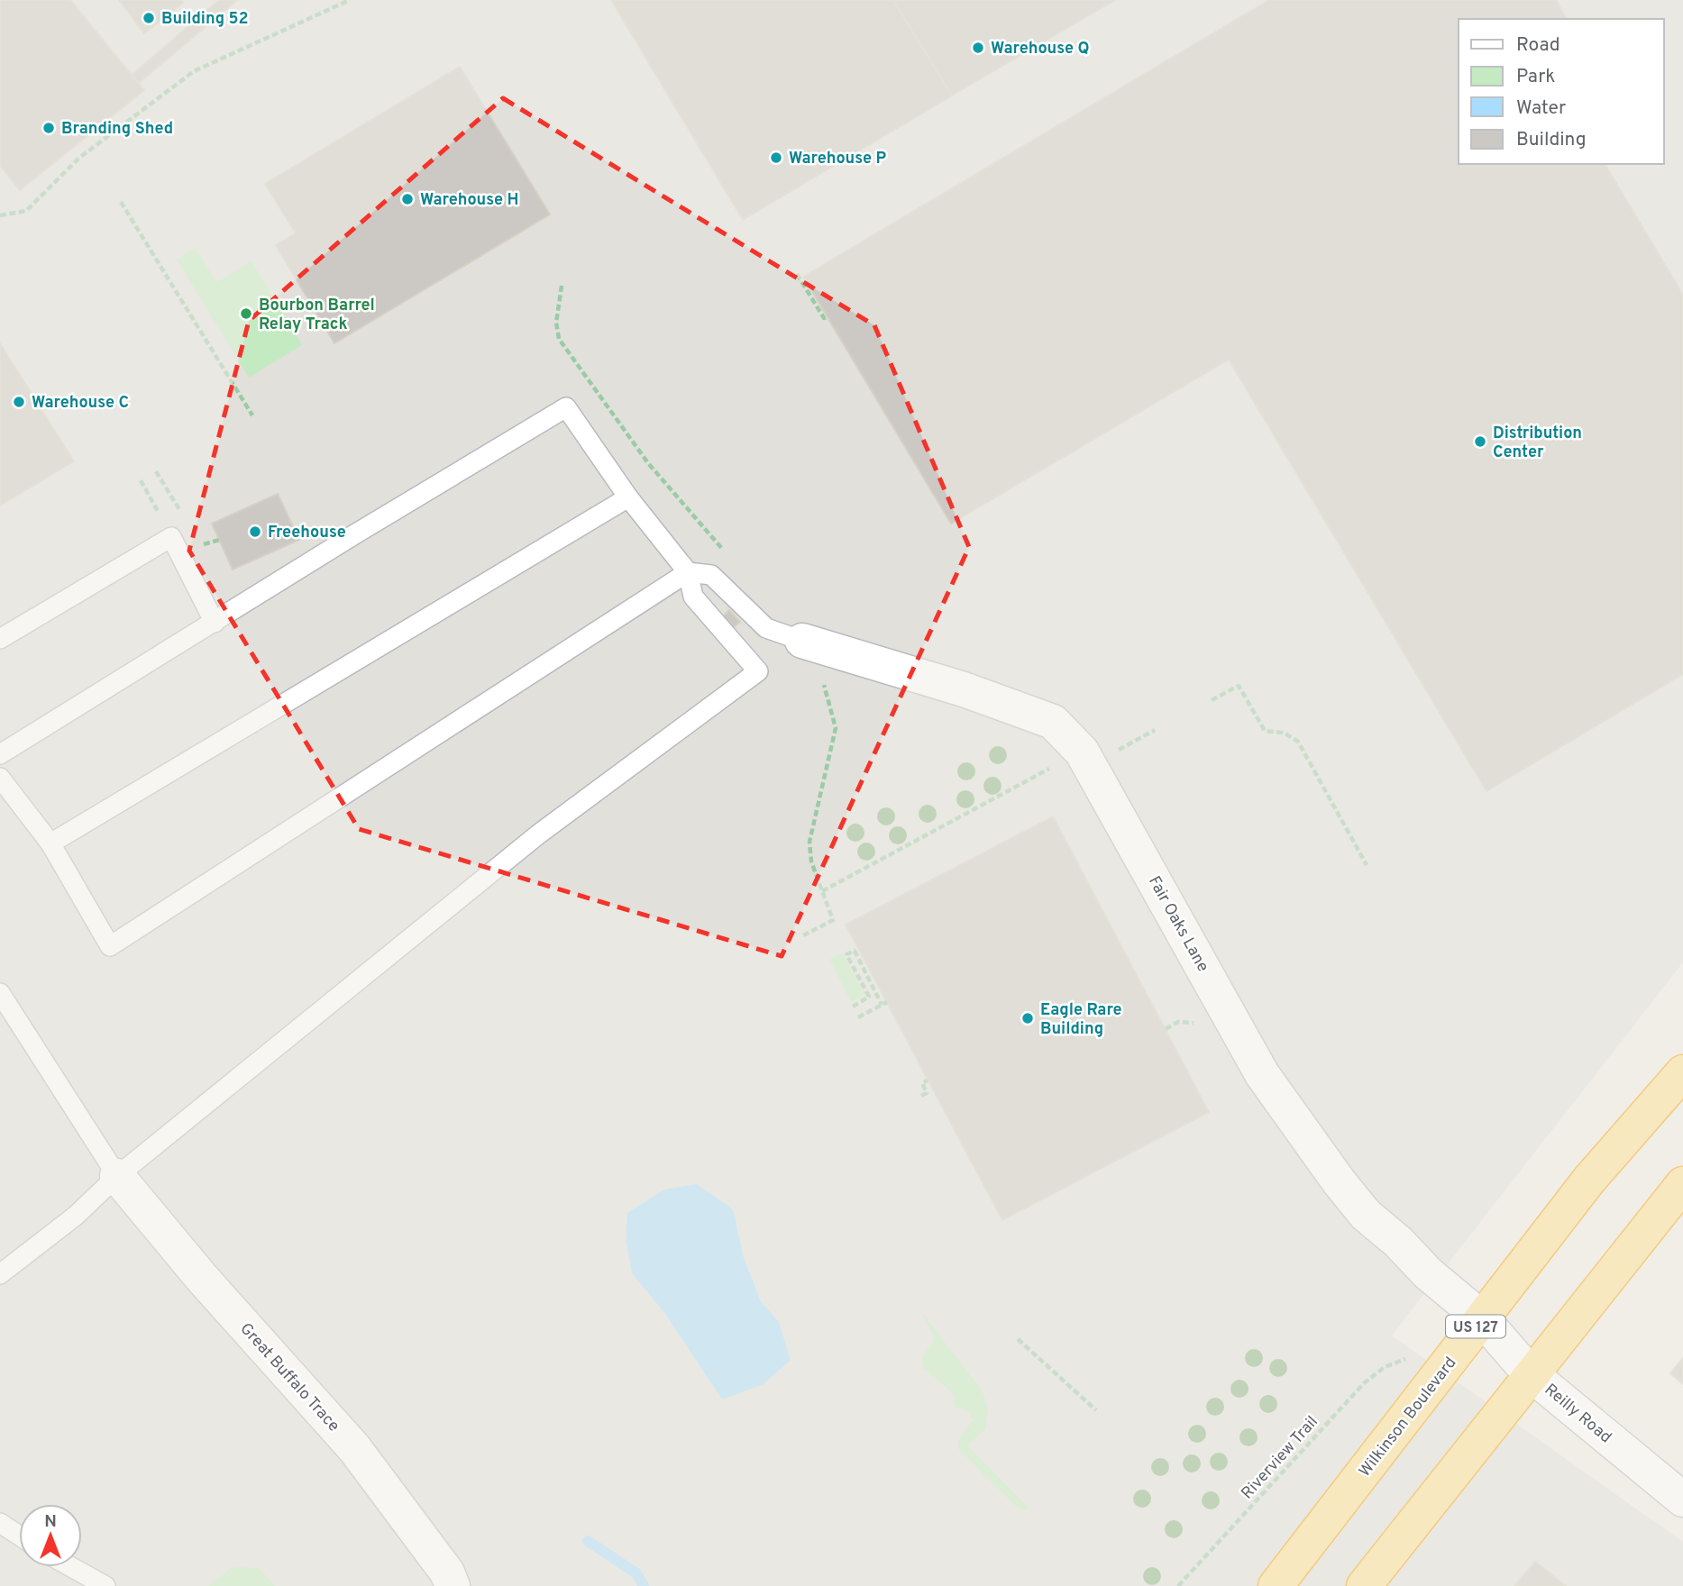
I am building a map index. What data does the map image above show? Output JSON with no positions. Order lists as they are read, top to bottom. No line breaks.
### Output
{"streets":{"highway":["US 127","Wilkinson Boulevard"],"street":["Fair Oaks Lane","Great Buffalo Trace","Reilly Road"],"path":["Riverview Trail"]},"crossings":[["Fair Oaks Lane","Reilly Road"],["Fair Oaks Lane","Wilkinson Boulevard"],["Reilly Road","Wilkinson Boulevard"]],"places":["Building 52","Warehouse Q","Branding Shed","Warehouse P","Warehouse H","Bourbon Barrel Relay Track","Warehouse C","Distribution Center","Freehouse","Eagle Rare Building"],"legend":["Road","Park","Water","Building"],"north":"top"}
